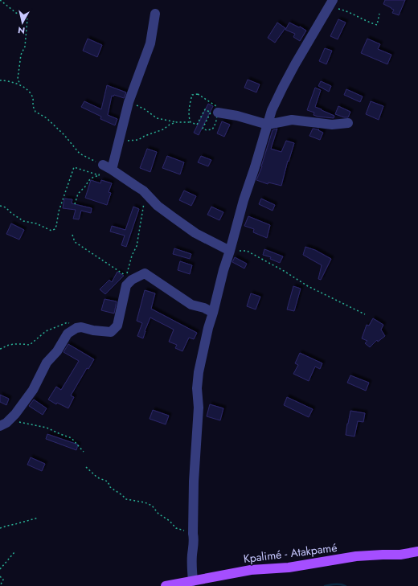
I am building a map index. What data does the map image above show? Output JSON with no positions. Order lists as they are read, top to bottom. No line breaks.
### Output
{"streets":{"main road":["Kpalimé - Atakpamé"]},"north":"bottom"}
